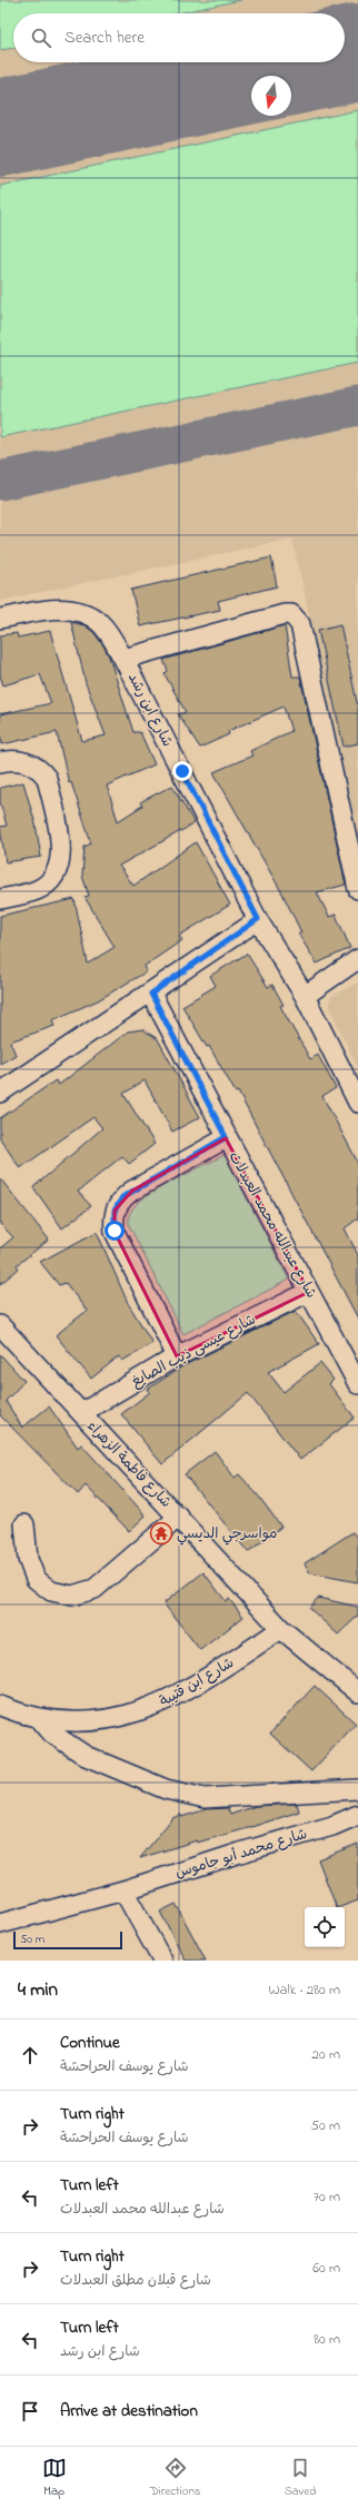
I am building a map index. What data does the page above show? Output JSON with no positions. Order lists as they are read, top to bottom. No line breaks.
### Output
{"streets":{"street":["شارع ابن رشد","شارع عبدالله محمد العبدلات","شارع عيسى ذيب الصايغ","شارع فاطمة الزهراء","شارع ابن قتيبة","شارع محمد أبو جاموس"]},"crossings":[["شارع عبدالله محمد العبدلات","شارع عيسى ذيب الصايغ"],["شارع عيسى ذيب الصايغ","شارع فاطمة الزهراء"],["شارع فاطمة الزهراء","شارع ابن قتيبة"]],"places":{"temple":["مواسرجي الديسي"]},"scale_bar":"50 m","north":"bottom","page":{"search":"Search here","scale":"50 m","heading":["4 min","Walk · 280 m"],"list":[["Continue","شارع يوسف الحراحشة","20 m"],["Turn right","شارع يوسف الحراحشة","50 m"],["Turn left","شارع عبدالله محمد العبدلات","70 m"],["Turn right","شارع قبلان مطلق العبدلات","60 m"],["Turn left","شارع ابن رشد","80 m"],"Arrive at destination"],"nav":["Map","Directions","Saved"]}}
